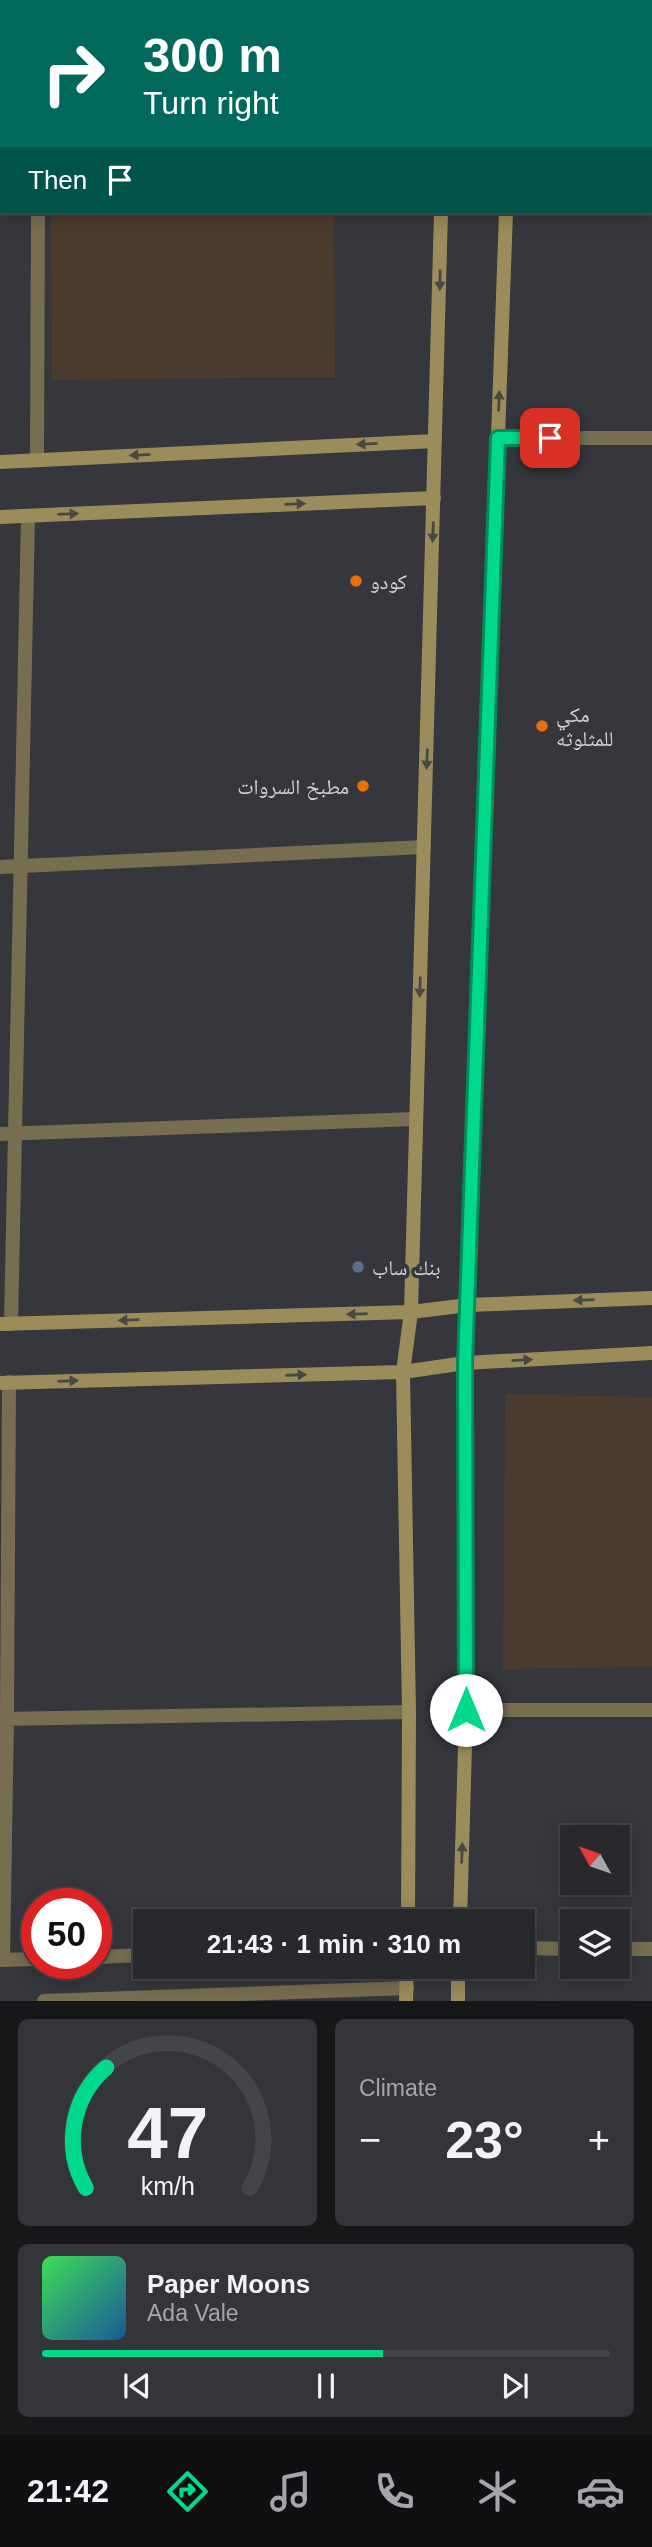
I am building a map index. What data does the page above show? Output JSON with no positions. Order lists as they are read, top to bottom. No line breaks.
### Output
{"places":["كودو","مكي للمثلوثه","مطبخ السروات","بنك ساب"],"north":"top left","page":{"turn":["300 m","Turn right"],"then":"Then","limit":"50","trip":"21:43 · 1 min · 310 m","tile":"Climate","heat":["−","23°","+"],"song":["Paper Moons","Ada Vale"],"tabs":"21:42","gauge":["47","km/h"]}}
